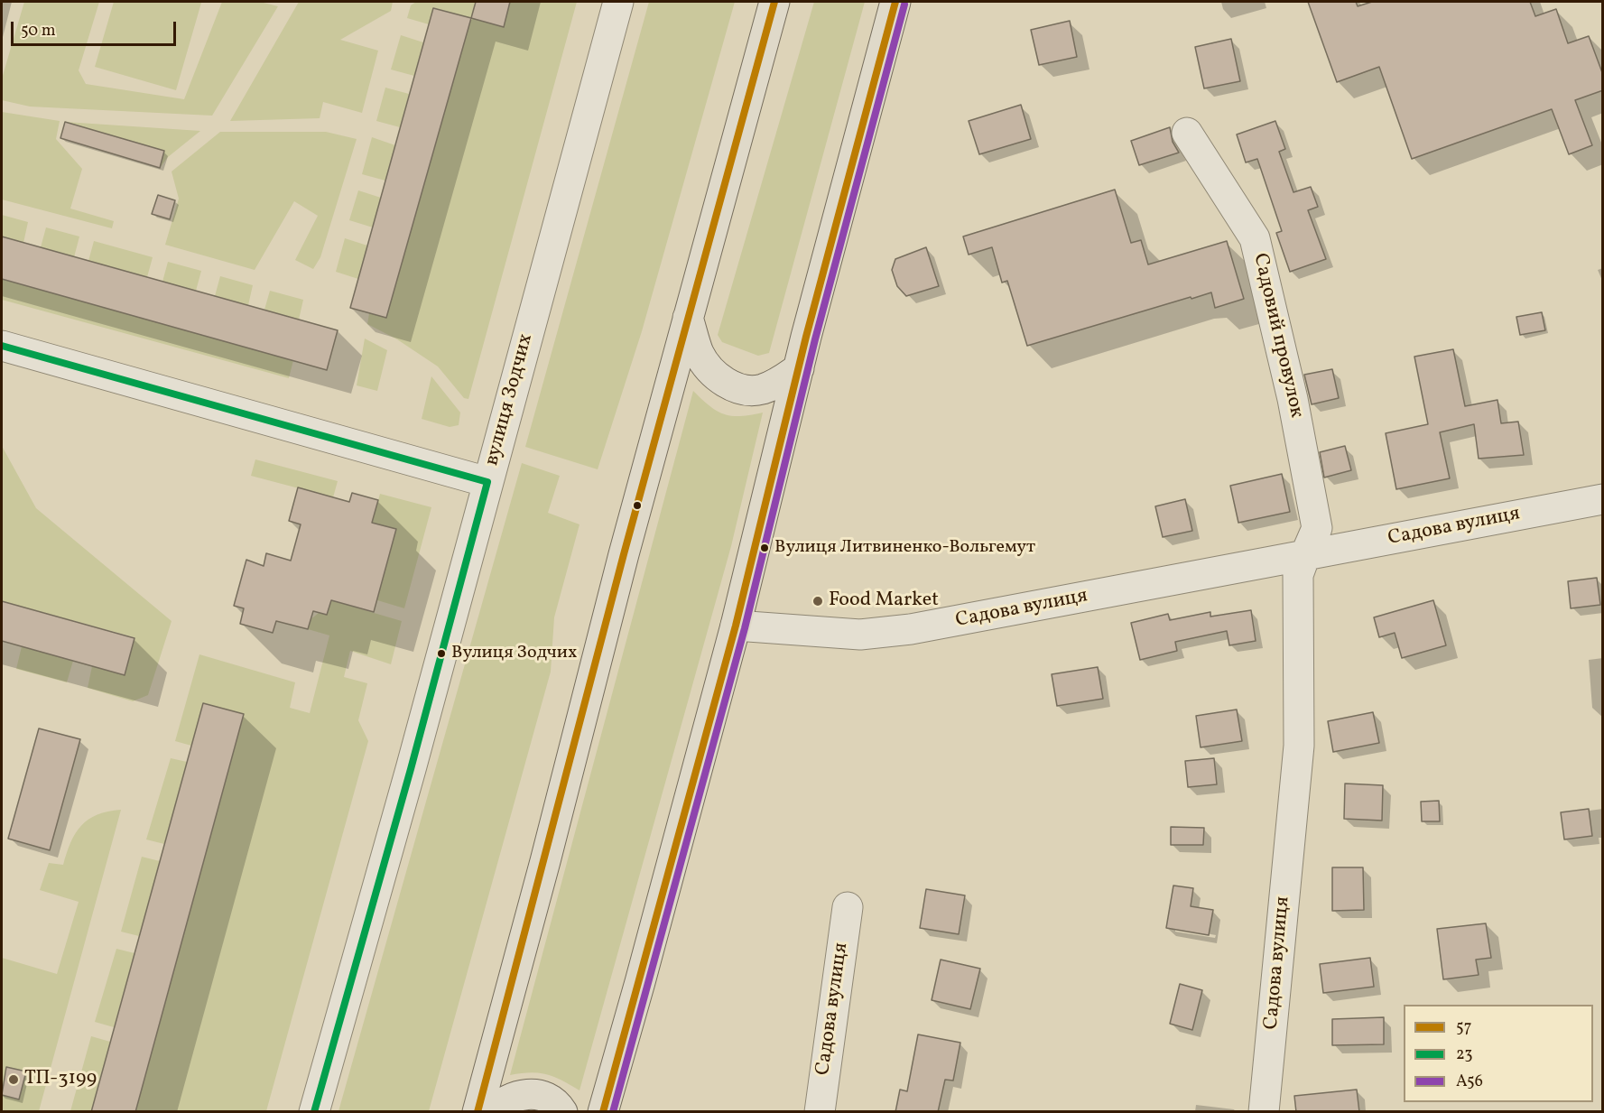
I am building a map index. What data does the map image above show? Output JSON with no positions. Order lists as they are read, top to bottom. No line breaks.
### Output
{"streets":{"street":["Садовий провулок","вулиця Зодчих","Садова вулиця"]},"crossings":[["Садовий провулок","Садова вулиця"]],"places":["Вулиця Литвиненко-Вольгемут","Food Market","Вулиця Зодчих","ТП-3199"],"lines":["transit line 57","transit line A56","transit line 23"],"legend":["57","23","A56"],"scale_bar":"50 m"}
